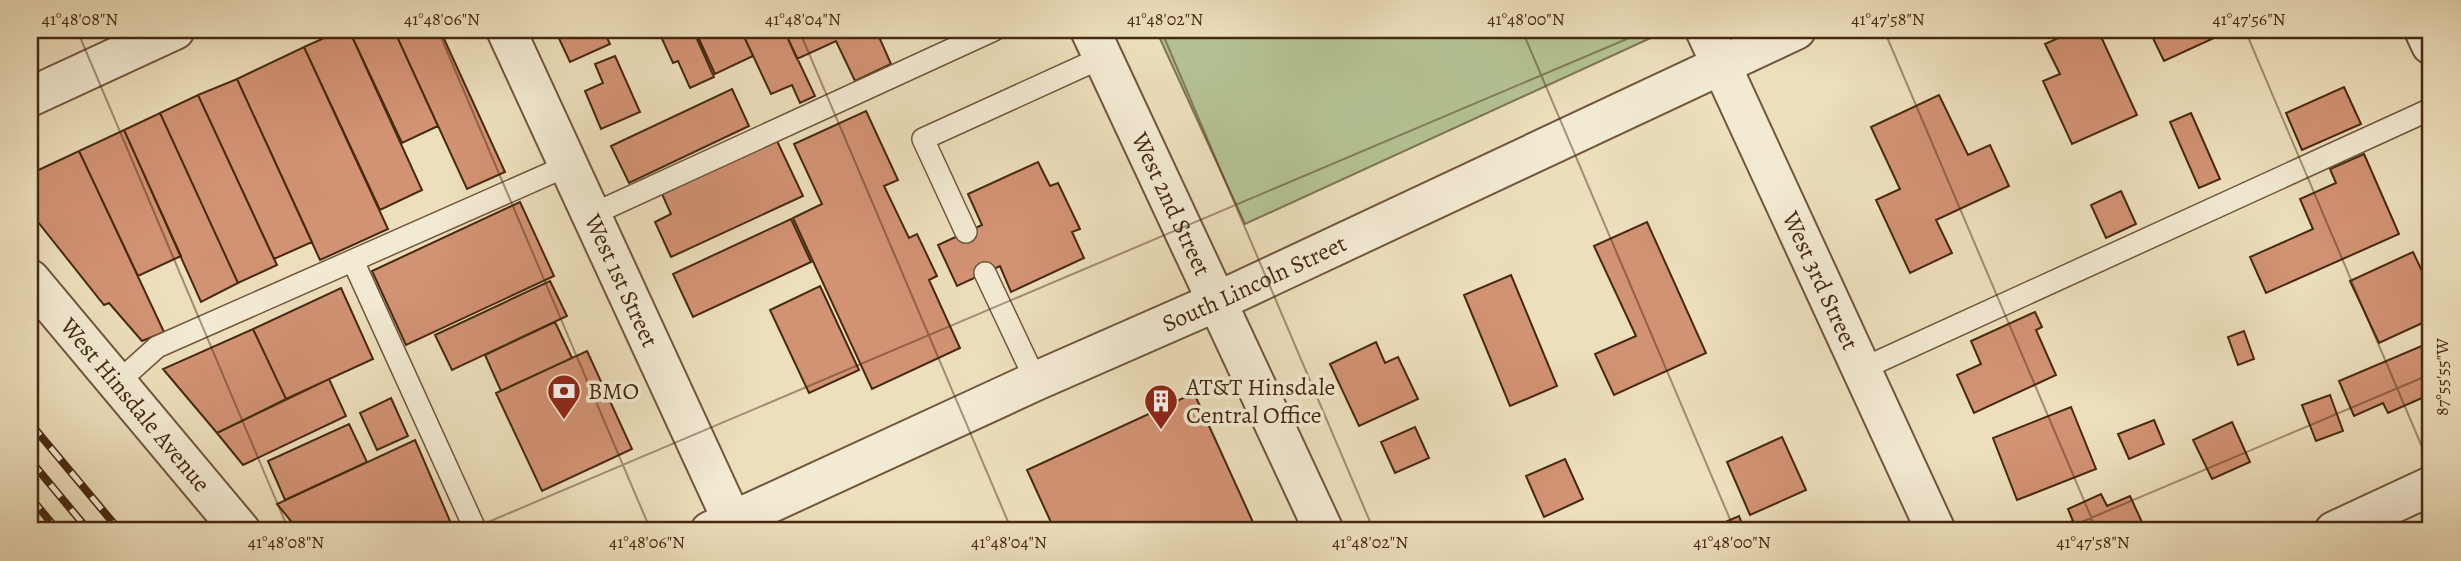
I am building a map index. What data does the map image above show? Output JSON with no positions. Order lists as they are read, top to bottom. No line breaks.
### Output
{"streets":{"street":["West 2nd Street","West 1st Street","West 3rd Street","South Lincoln Street","West Hinsdale Avenue"]},"crossings":[["West 2nd Street","South Lincoln Street"],["West 1st Street","South Lincoln Street"],["West 3rd Street","South Lincoln Street"]],"places":{"bank":["BMO"],"building":["AT&T Hinsdale Central Office"]},"coordinates":["41°48'08\"N","41°48'06\"N","41°48'04\"N","41°48'02\"N","41°48'00\"N","41°47'58\"N","41°47'56\"N","87°55'55\"W"]}
